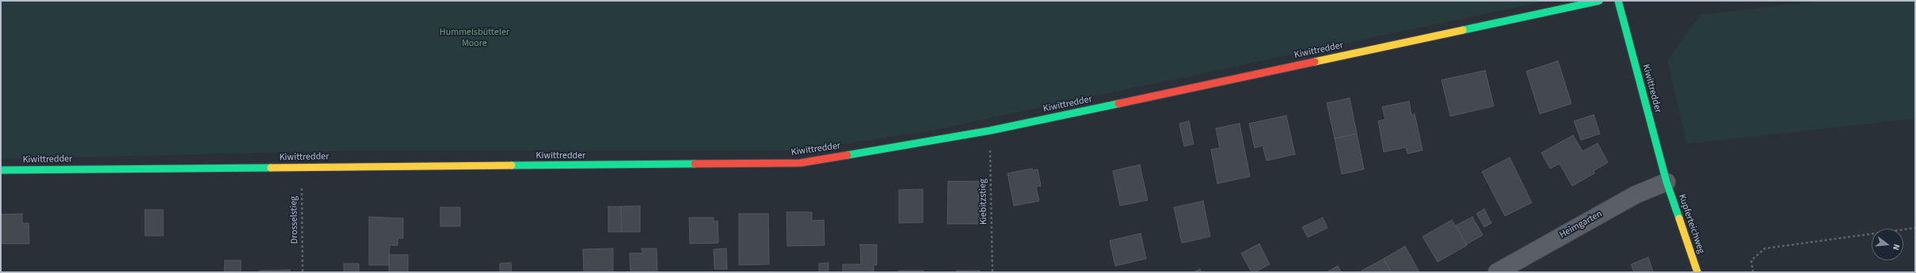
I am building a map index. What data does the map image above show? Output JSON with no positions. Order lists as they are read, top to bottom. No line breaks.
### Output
{"streets":{"street":["Kiwittredder","Kupferteichweg","Heimgarten"],"path":["Kiebitzstieg","Drosselstieg"]},"crossings":[["Kiwittredder","Kiebitzstieg"],["Kiwittredder","Drosselstieg"],["Kiwittredder","Kupferteichweg"],["Kiwittredder","Heimgarten"],["Kupferteichweg","Heimgarten"]],"parks":["Hummelsbütteler Moore"],"north":"right"}
